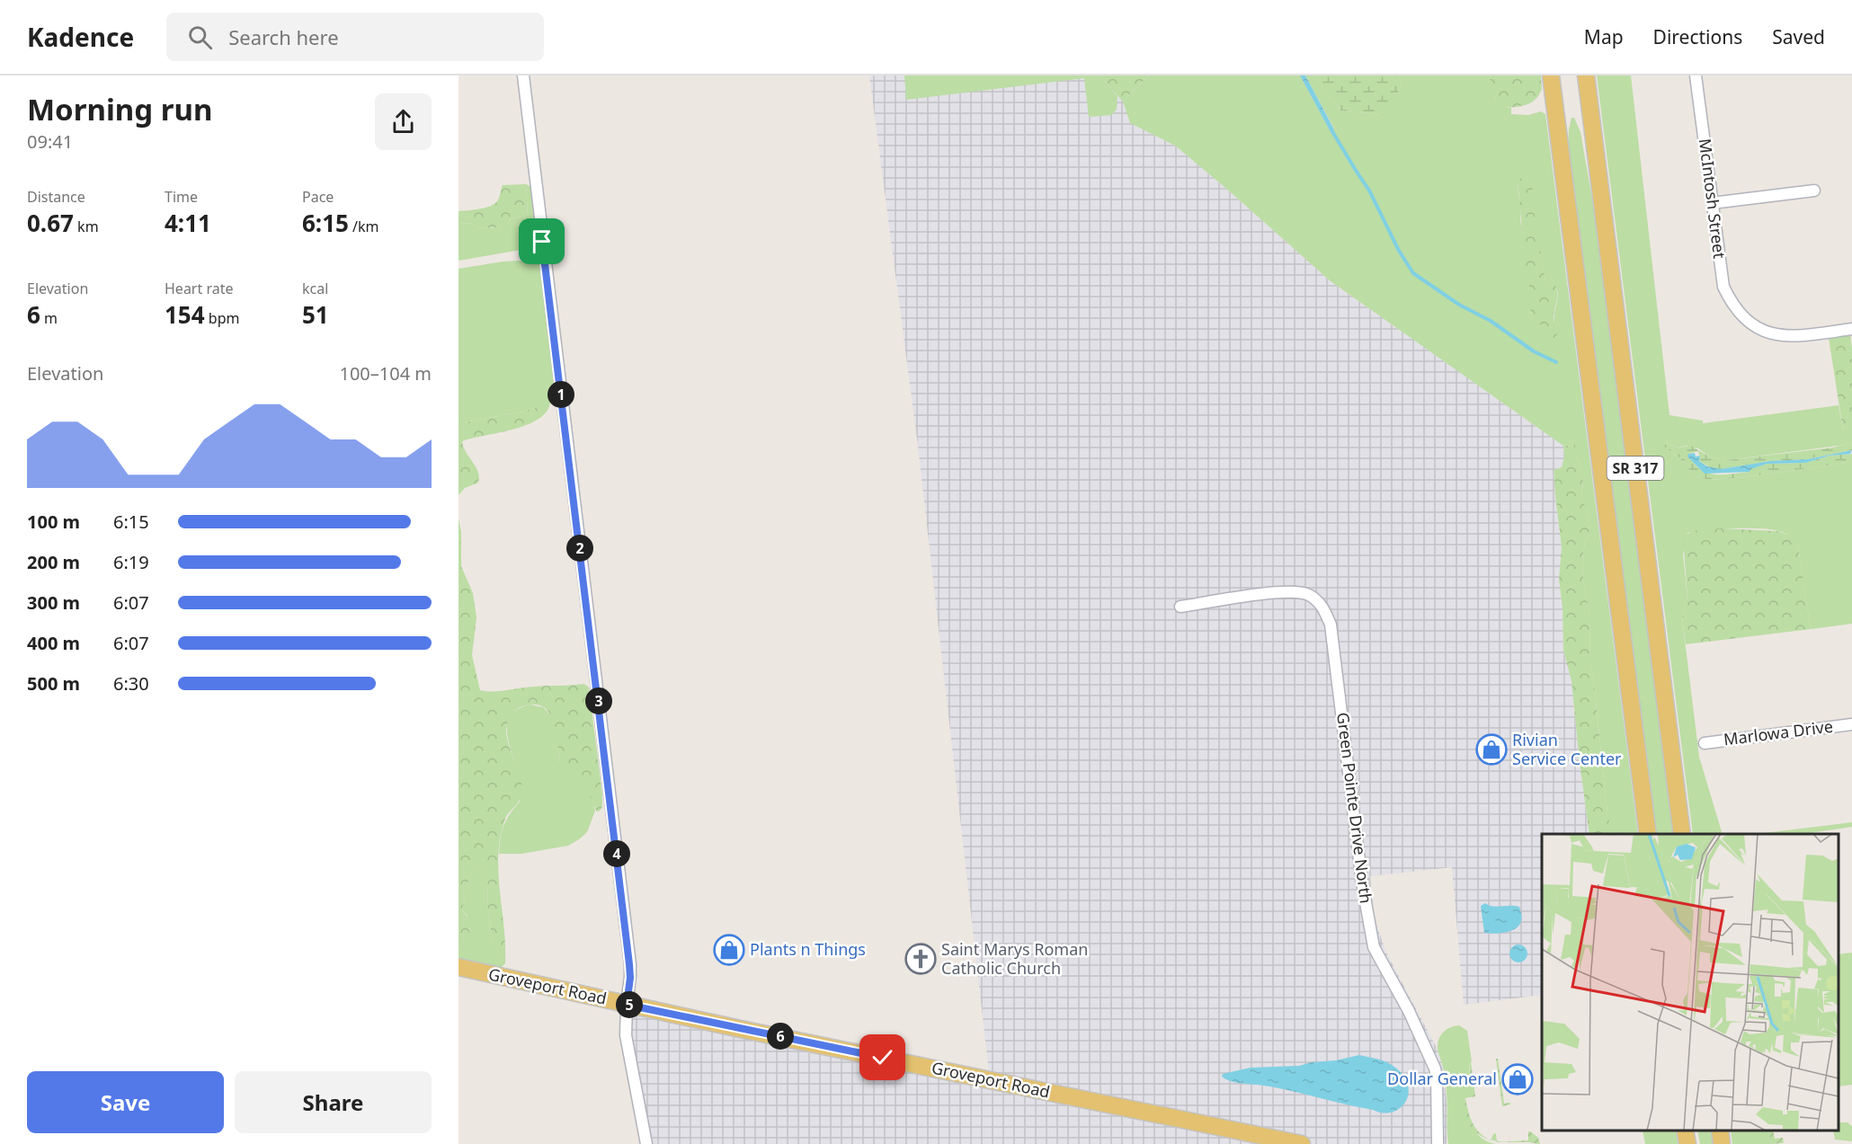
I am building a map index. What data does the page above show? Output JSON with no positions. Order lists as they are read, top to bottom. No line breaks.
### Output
{"streets":{"main road":["SR 317","Groveport Road"],"street":["McIntosh Street","Marlowa Drive","Green Pointe Drive North"]},"places":{"shop":["Rivian Service Center","Plants n Things","Dollar General"],"church":["Saint Marys Roman Catholic Church"]},"page":{"header":"Kadence","search":"Search here","nav":["Map","Directions","Saved"],"heading":["Morning run","09:41"],"stats":[["Distance","0.67 km"],["Time","4:11"],["Pace","6:15 /km"],["Elevation","6 m"],["Heart rate","154 bpm"],["kcal","51"]],"chart":["Elevation","100–104 m"],"pins":["1","2","3","4","5","6"],"list":[{"name":"100 m","note":"6:15"},{"name":"200 m","note":"6:19"},{"name":"300 m","note":"6:07"},{"name":"400 m","note":"6:07"},{"name":"500 m","note":"6:30"}],"buttons":["Save","Share"]}}
